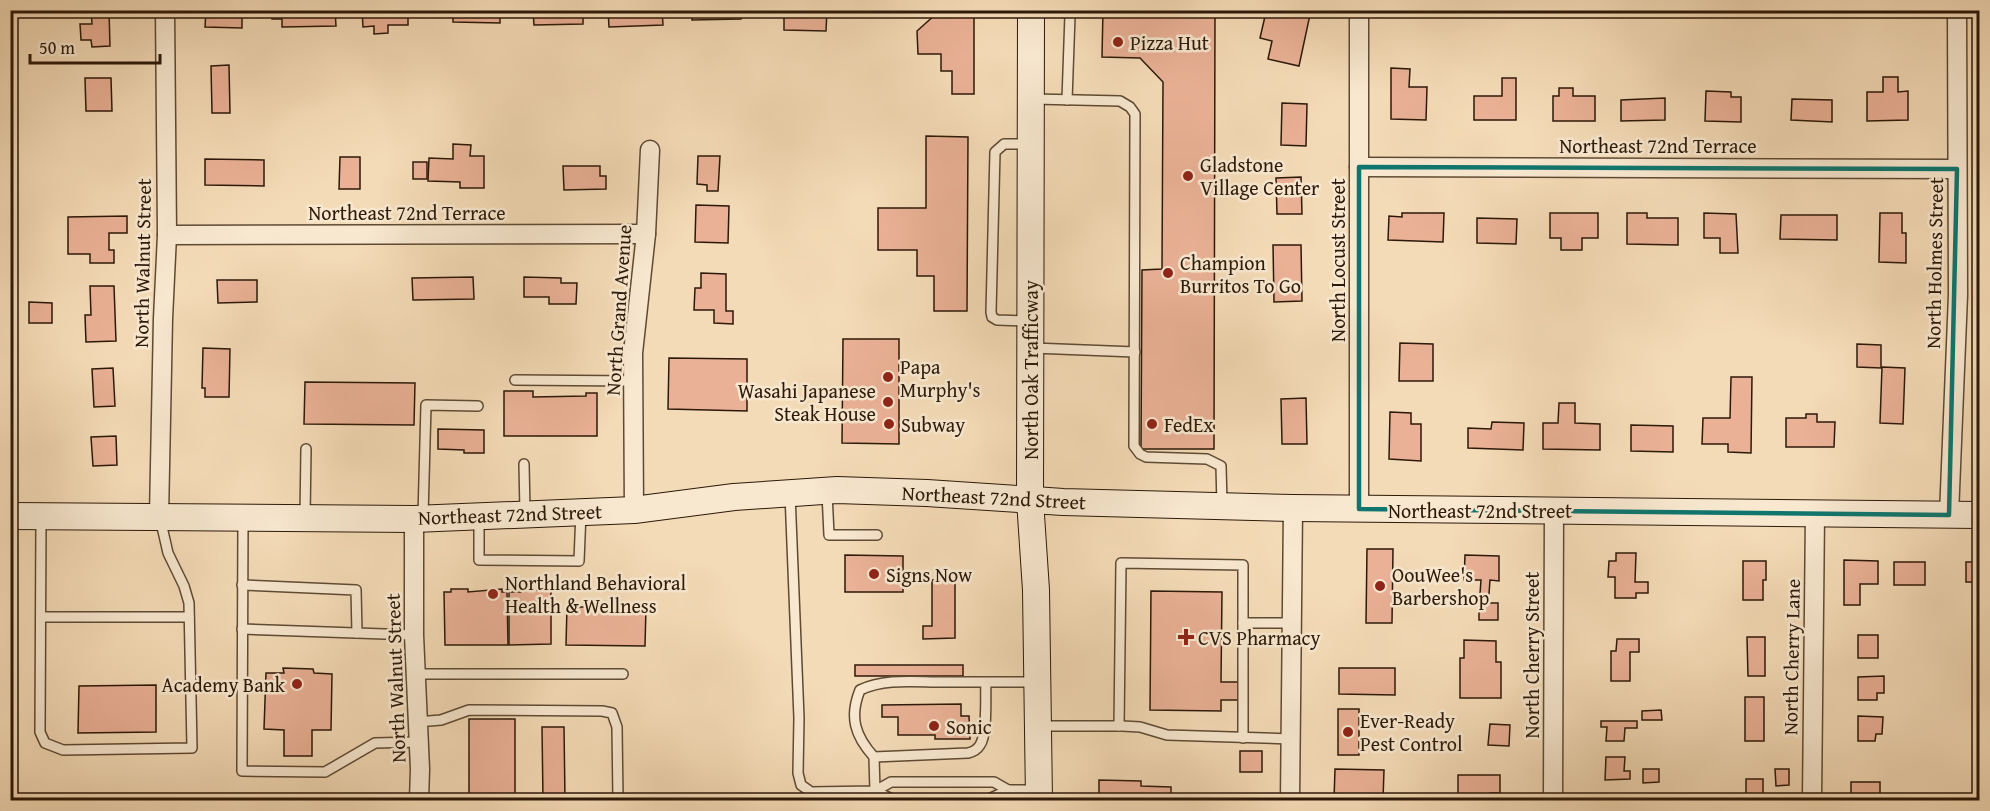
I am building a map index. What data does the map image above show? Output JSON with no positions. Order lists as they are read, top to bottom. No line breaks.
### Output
{"streets":{"main road":["North Oak Trafficway","Northeast 72nd Street"],"street":["Northeast 72nd Terrace","North Locust Street","North Walnut Street","North Holmes Street","North Grand Avenue","North Cherry Street","North Cherry Lane"]},"crossings":[["Northeast 72nd Terrace","North Locust Street"],["Northeast 72nd Terrace","North Walnut Street"],["Northeast 72nd Terrace","North Holmes Street"],["Northeast 72nd Terrace","North Grand Avenue"],["North Locust Street","Northeast 72nd Street"],["North Walnut Street","Northeast 72nd Street"],["North Holmes Street","Northeast 72nd Street"],["North Grand Avenue","Northeast 72nd Street"],["North Oak Trafficway","Northeast 72nd Street"],["Northeast 72nd Street","North Cherry Street"],["Northeast 72nd Street","North Cherry Lane"]],"places":{"other":["Pizza Hut","Gladstone Village Center","Champion Burritos To Go","Papa Murphy's","Wasahi Japanese Steak House","Subway","FedEx","Signs Now","OouWee's Barbershop","Northland Behavioral Health & Wellness","Academy Bank","Sonic","Ever-Ready Pest Control"],"health":["CVS Pharmacy"]},"scale_bar":"50 m"}
